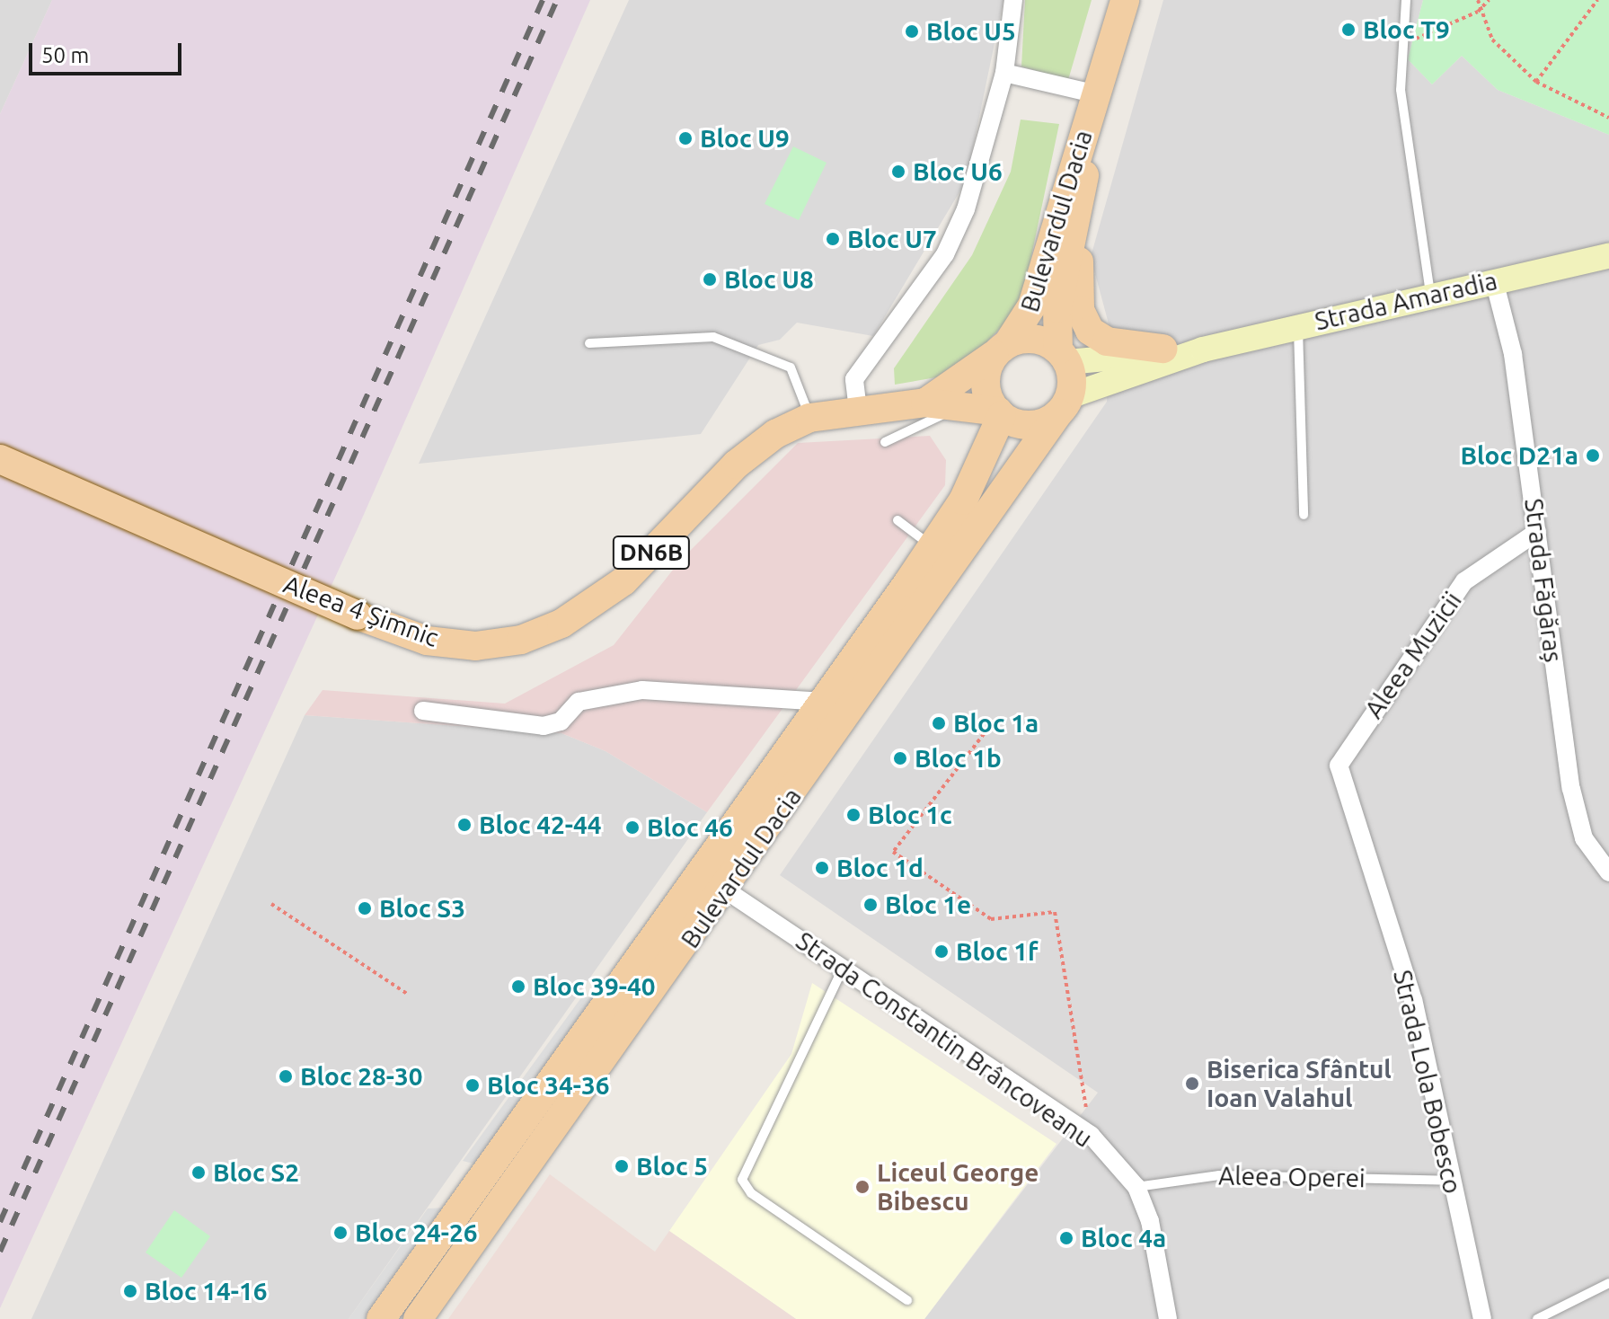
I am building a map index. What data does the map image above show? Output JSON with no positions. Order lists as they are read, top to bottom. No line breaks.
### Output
{"streets":{"main road":["Bulevardul Dacia","Strada Amaradia","DN6B","Aleea 4 Șimnic"],"street":["Strada Făgăraș","Aleea Muzicii","Strada Constantin Brâncoveanu","Strada Lola Bobesco"],"lane":["Aleea Operei"]},"crossings":[["Bulevardul Dacia","Strada Amaradia"],["Bulevardul Dacia","Aleea 4 Șimnic"],["Bulevardul Dacia","Strada Constantin Brâncoveanu"],["Strada Amaradia","Strada Făgăraș"],["Strada Amaradia","Aleea 4 Șimnic"],["Strada Făgăraș","Aleea Muzicii"],["Aleea Muzicii","Strada Lola Bobesco"],["Strada Constantin Brâncoveanu","Aleea Operei"],["Strada Lola Bobesco","Aleea Operei"]],"places":["Bloc T9","Bloc U5","Bloc U9","Bloc U6","Bloc U7","Bloc U8","Bloc D21a","Bloc 1a","Bloc 1b","Bloc 1c","Bloc 42-44","Bloc 46","Bloc 1d","Bloc 1e","Bloc S3","Bloc 1f","Bloc 39-40","Bloc 28-30","Biserica Sfântul Ioan Valahul","Bloc 34-36","Bloc 5","Bloc S2","Liceul George Bibescu","Bloc 24-26","Bloc 4a","Bloc 14-16"],"scale_bar":"50 m"}
